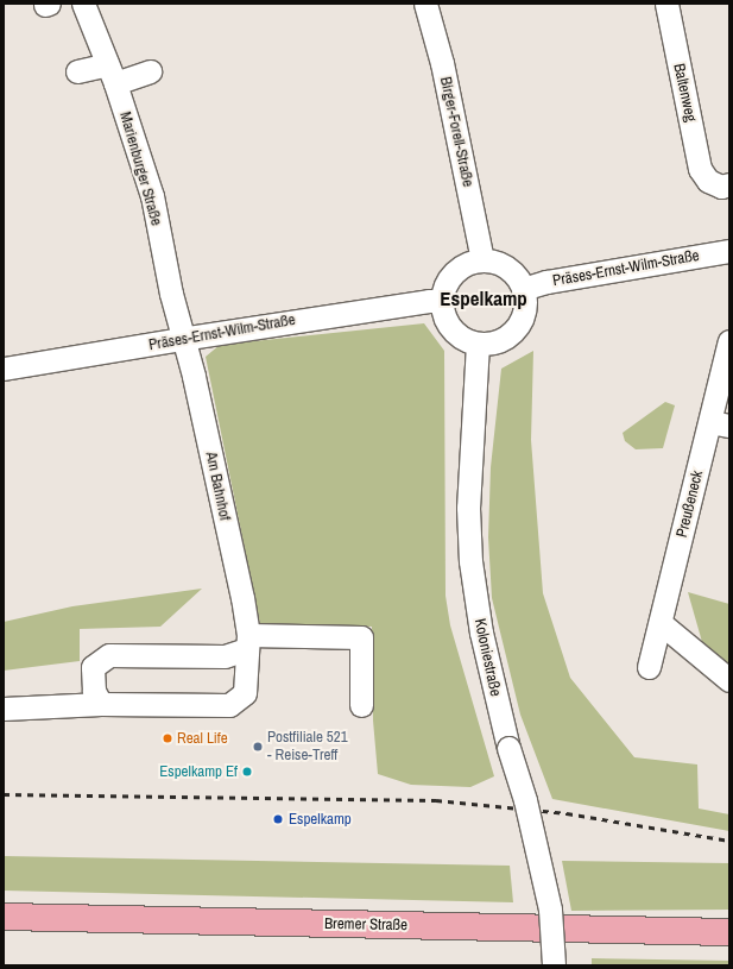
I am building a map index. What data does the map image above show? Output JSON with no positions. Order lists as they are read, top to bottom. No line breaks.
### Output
{"streets":{"main road":["Bremer Straße"],"street":["Baltenweg","Birger-Forell-Straße","Marienburger Straße","Präses-Ernst-Wilm-Straße","Am Bahnhof","Preußeneck","Koloniestraße"]},"crossings":[["Birger-Forell-Straße","Präses-Ernst-Wilm-Straße"],["Birger-Forell-Straße","Koloniestraße"],["Marienburger Straße","Präses-Ernst-Wilm-Straße"],["Marienburger Straße","Am Bahnhof"],["Präses-Ernst-Wilm-Straße","Am Bahnhof"],["Präses-Ernst-Wilm-Straße","Koloniestraße"]],"districts":["Espelkamp"],"places":["Real Life","Postfiliale 521 - Reise-Treff","Espelkamp Ef","Espelkamp"]}
